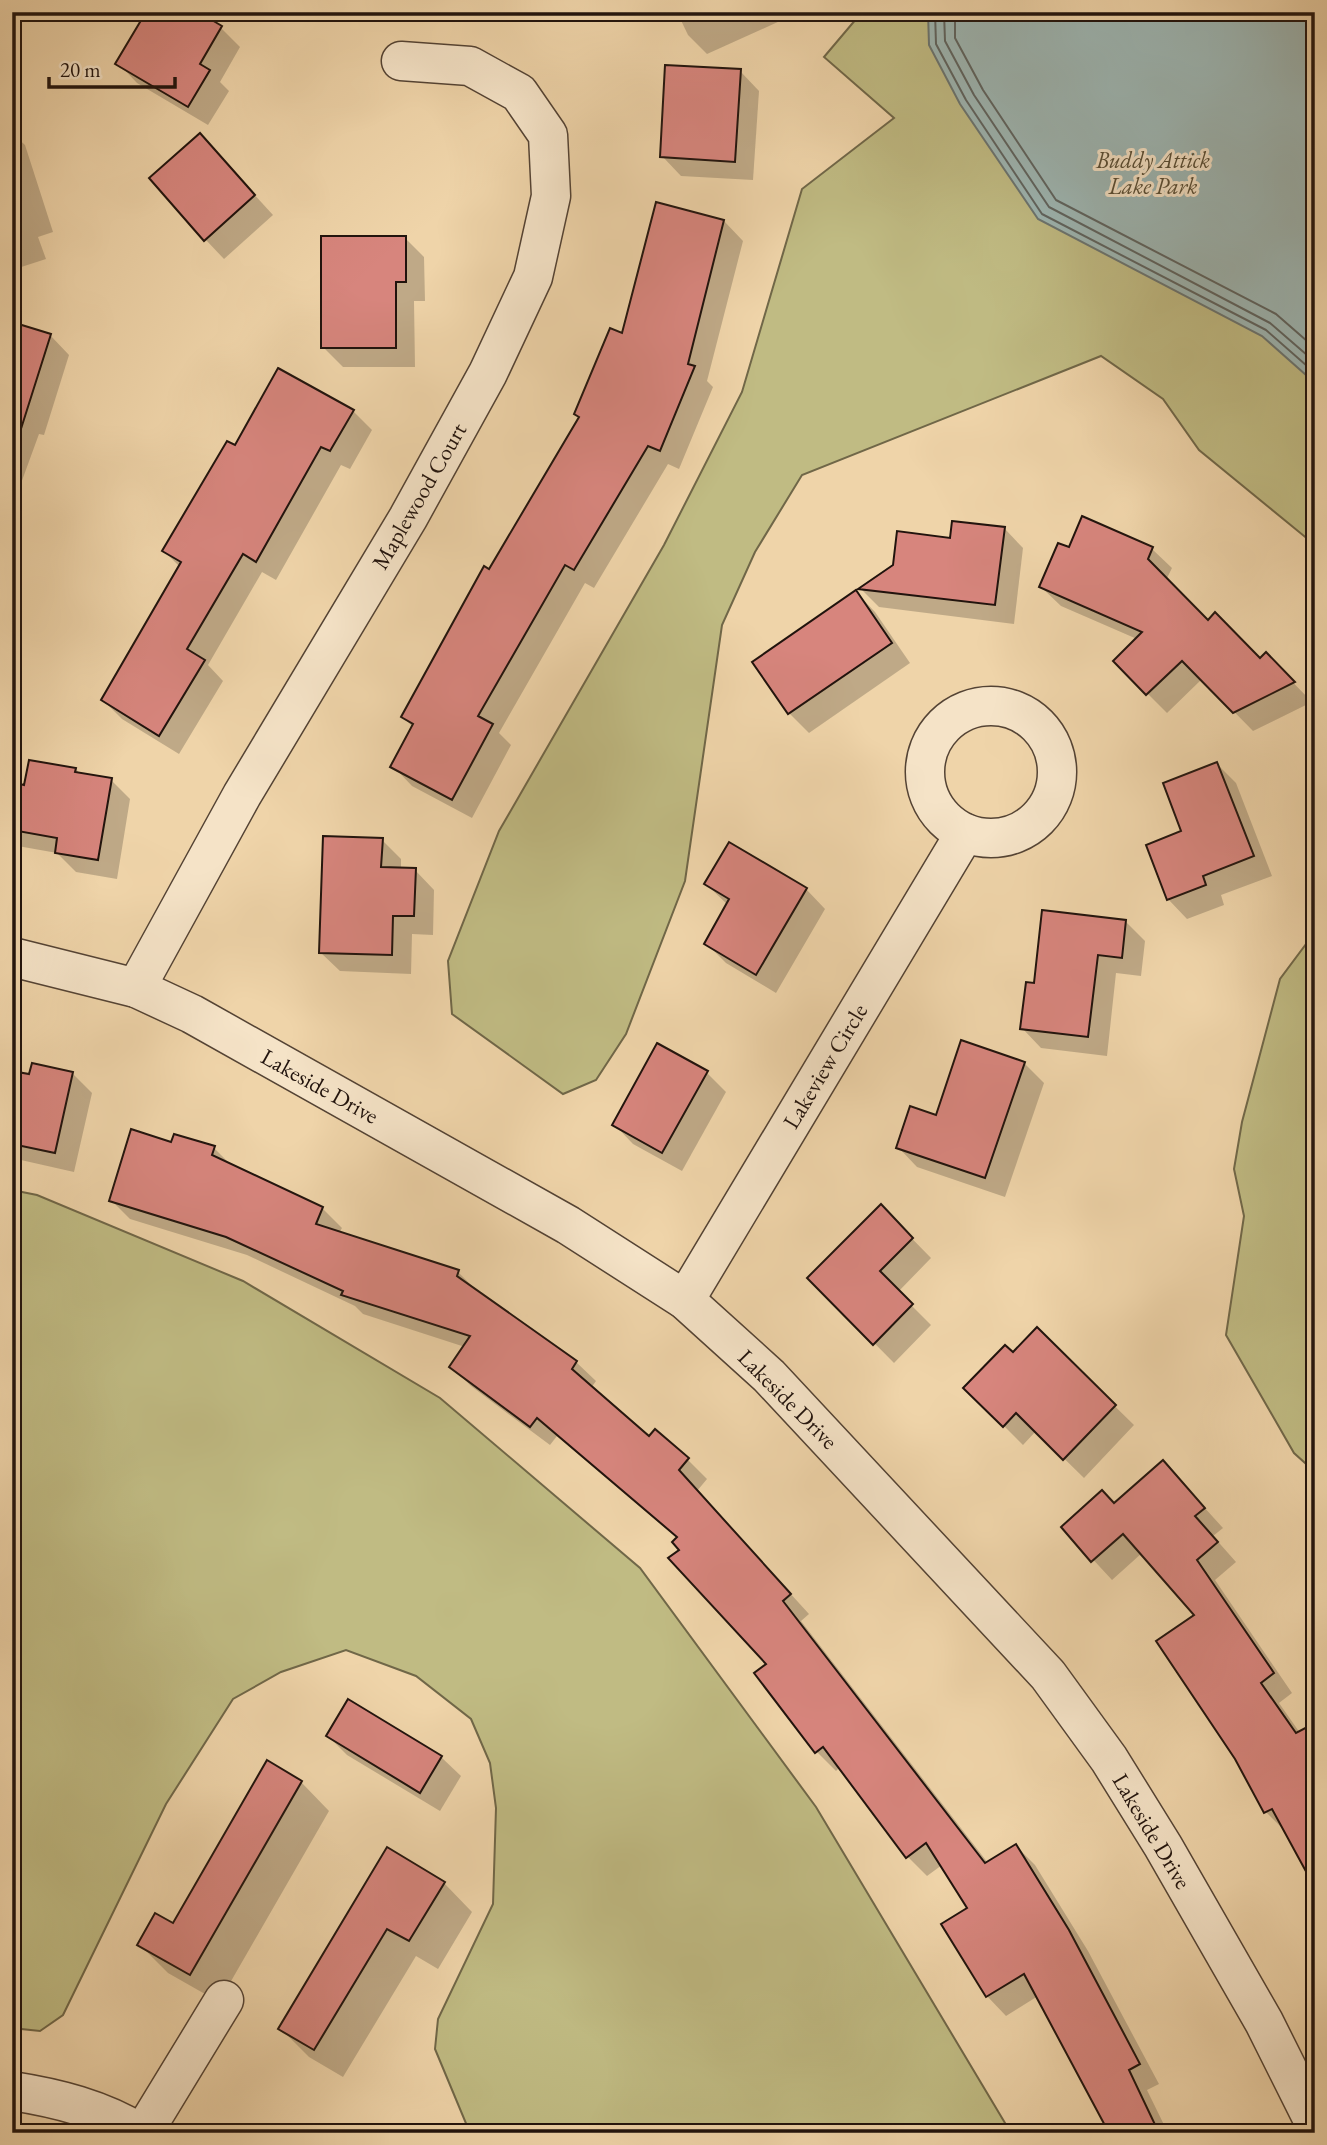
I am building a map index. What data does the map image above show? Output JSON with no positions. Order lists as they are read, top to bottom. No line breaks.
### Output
{"streets":{"street":["Maplewood Court","Lakeview Circle","Lakeside Drive"]},"crossings":[["Maplewood Court","Lakeside Drive"],["Lakeview Circle","Lakeside Drive"]],"parks":["Buddy Attick Lake Park"],"scale_bar":"20 m"}
